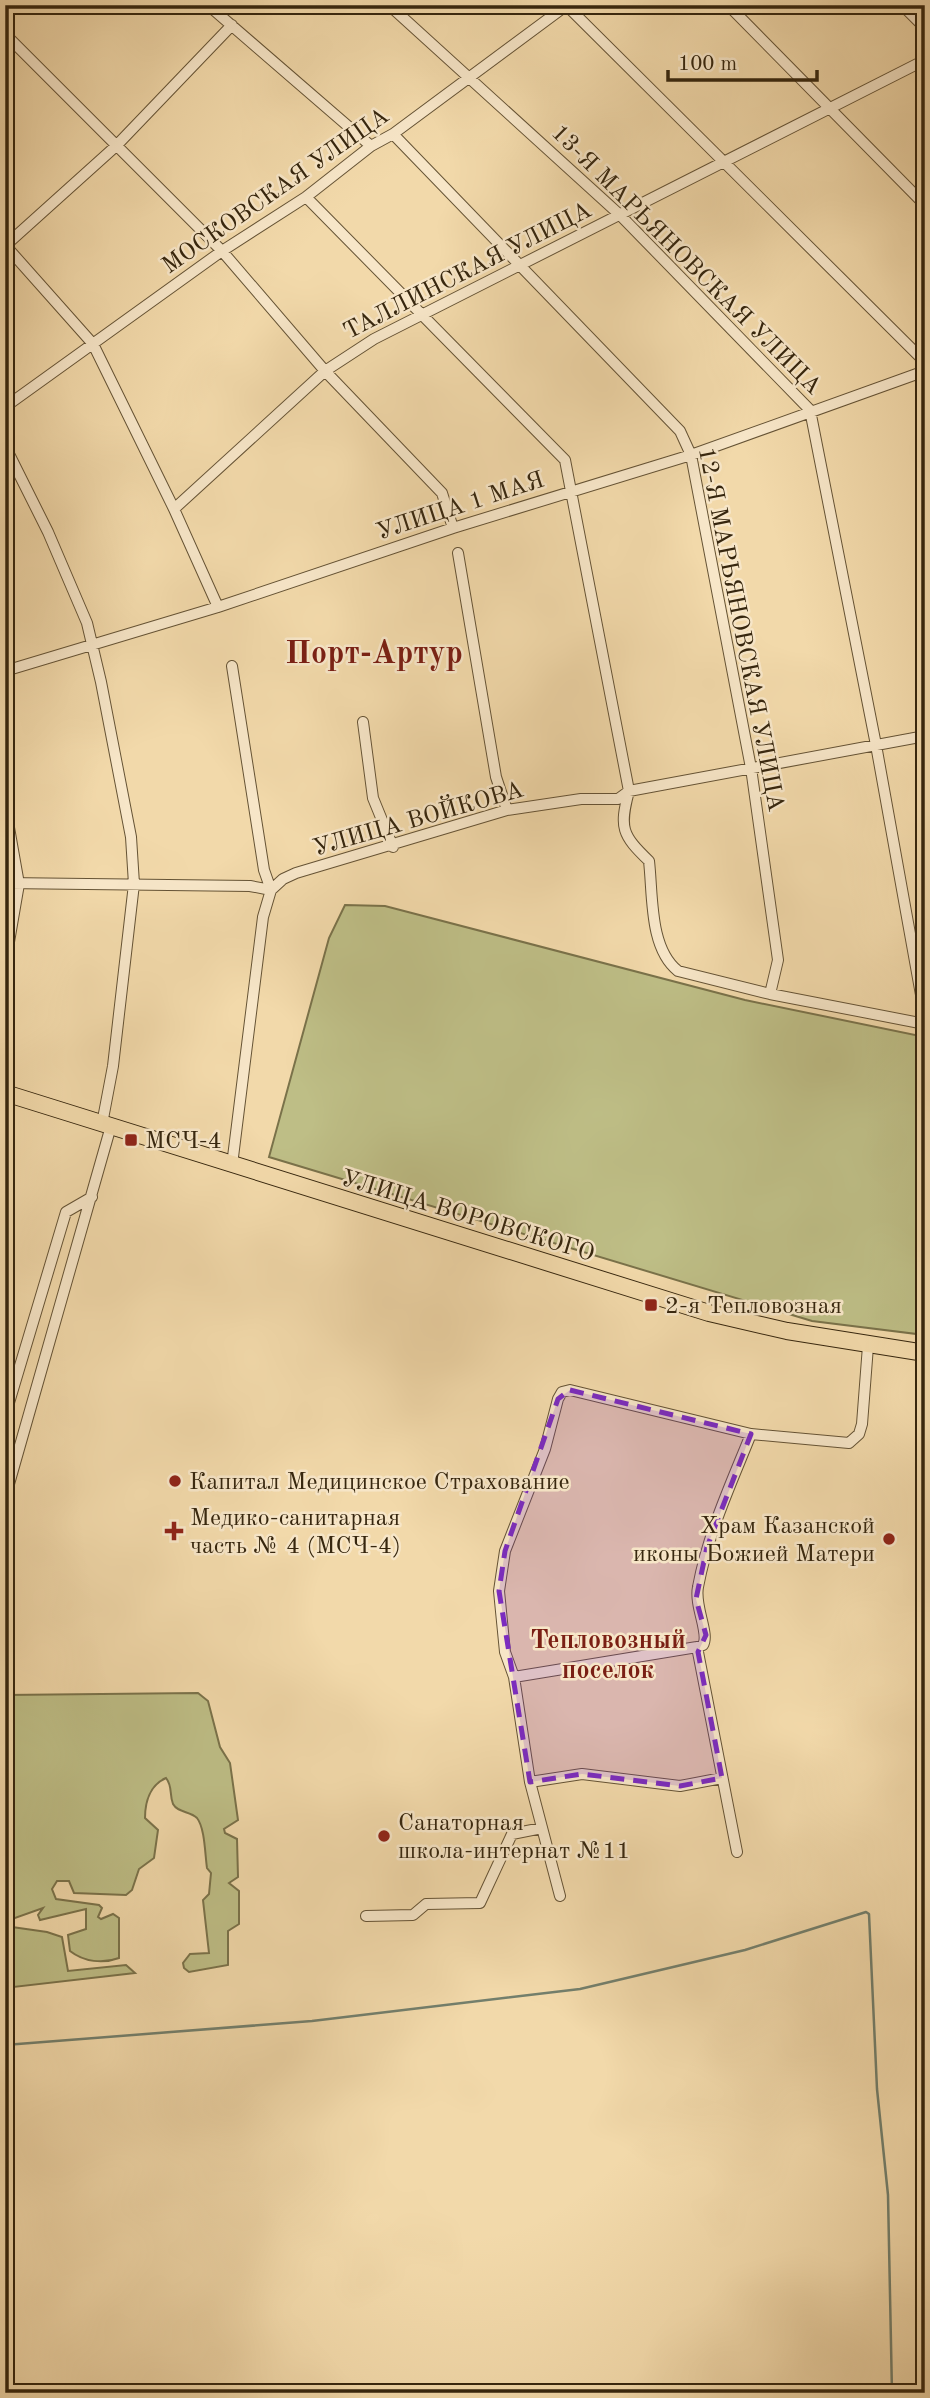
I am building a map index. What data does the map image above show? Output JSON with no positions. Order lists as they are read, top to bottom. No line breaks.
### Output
{"streets":{"main road":["УЛИЦА ВОРОВСКОГО"],"street":["МОСКОВСКАЯ УЛИЦА","13-Я МАРЬЯНОВСКАЯ УЛИЦА","ТАЛЛИНСКАЯ УЛИЦА","УЛИЦА 1 МАЯ","12-Я МАРЬЯНОВСКАЯ УЛИЦА","УЛИЦА ВОЙКОВА"]},"crossings":[["МОСКОВСКАЯ УЛИЦА","13-Я МАРЬЯНОВСКАЯ УЛИЦА"],["МОСКОВСКАЯ УЛИЦА","12-Я МАРЬЯНОВСКАЯ УЛИЦА"],["13-Я МАРЬЯНОВСКАЯ УЛИЦА","ТАЛЛИНСКАЯ УЛИЦА"],["13-Я МАРЬЯНОВСКАЯ УЛИЦА","УЛИЦА 1 МАЯ"],["13-Я МАРЬЯНОВСКАЯ УЛИЦА","УЛИЦА ВОЙКОВА"],["ТАЛЛИНСКАЯ УЛИЦА","12-Я МАРЬЯНОВСКАЯ УЛИЦА"],["УЛИЦА 1 МАЯ","12-Я МАРЬЯНОВСКАЯ УЛИЦА"],["12-Я МАРЬЯНОВСКАЯ УЛИЦА","УЛИЦА ВОЙКОВА"]],"districts":["Порт-Артур","Тепловозный поселок"],"places":{"transit":["МСЧ-4","2-я Тепловозная"],"other":["Капитал Медицинское Страхование","Храм Казанской иконы Божией Матери","Санаторная школа-интернат №11"],"health":["Медико-санитарная часть № 4 (МСЧ-4)"]},"scale_bar":"100 m"}
